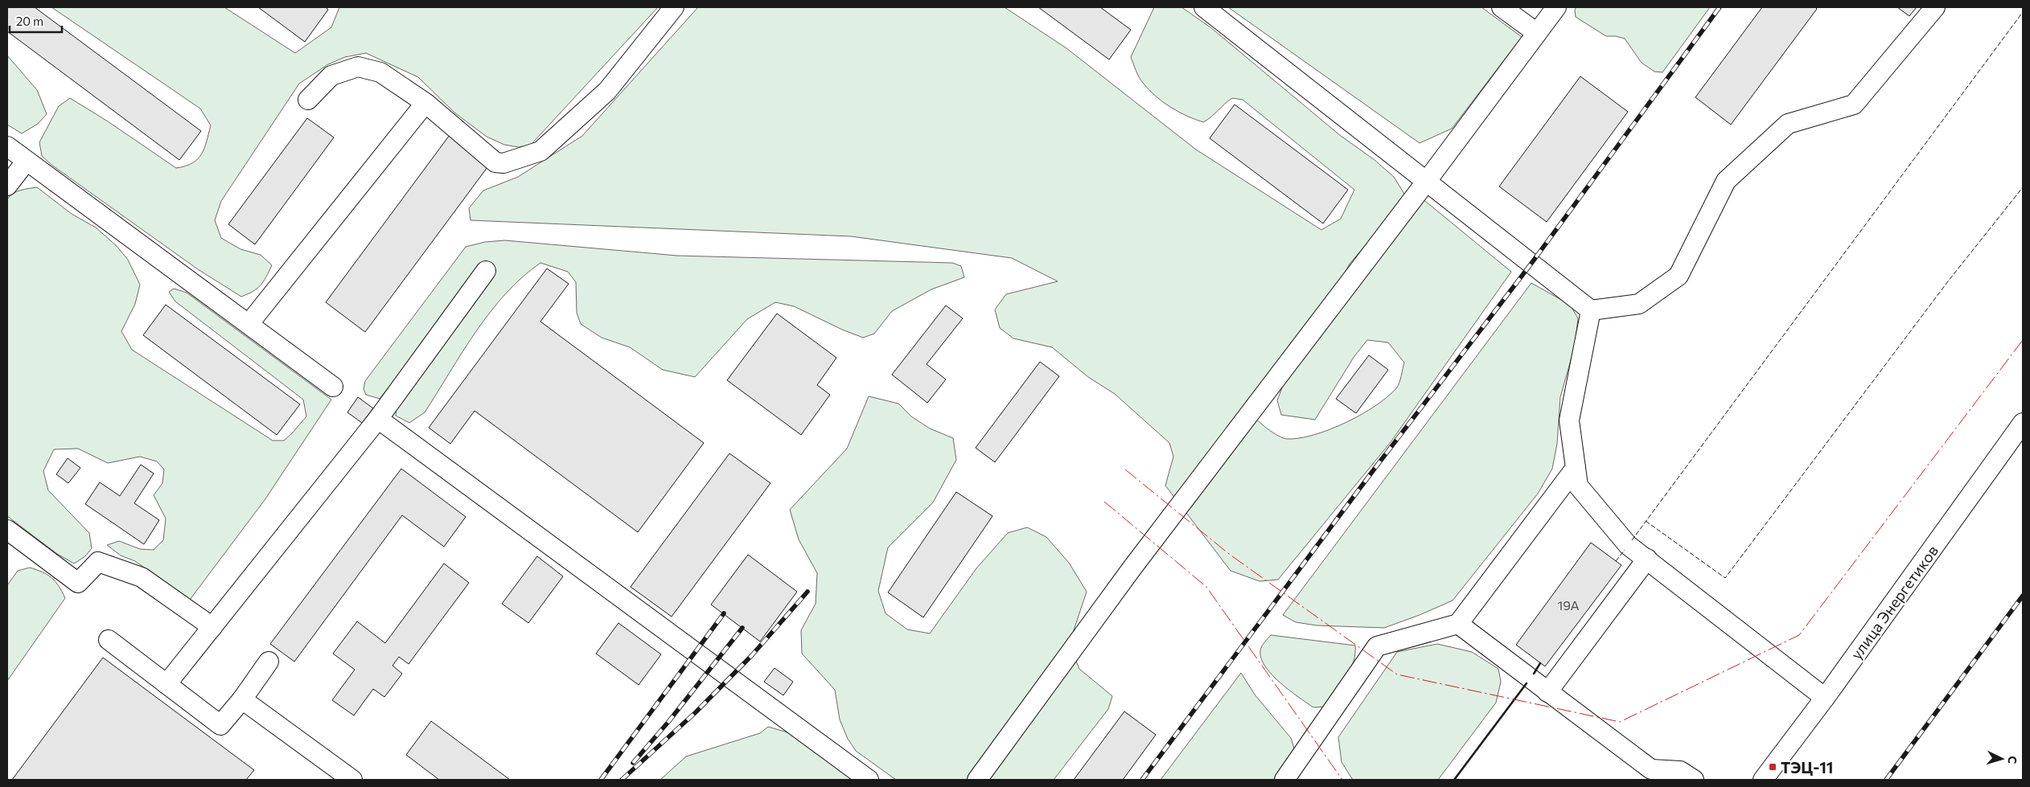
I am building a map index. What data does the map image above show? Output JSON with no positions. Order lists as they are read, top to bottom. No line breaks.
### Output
{"streets":{"street":["улица Энергетиков"]},"places":{"transit":["ТЭЦ-11"]},"house_numbers":["19А"],"scale_bar":"20 m","north":"right"}
